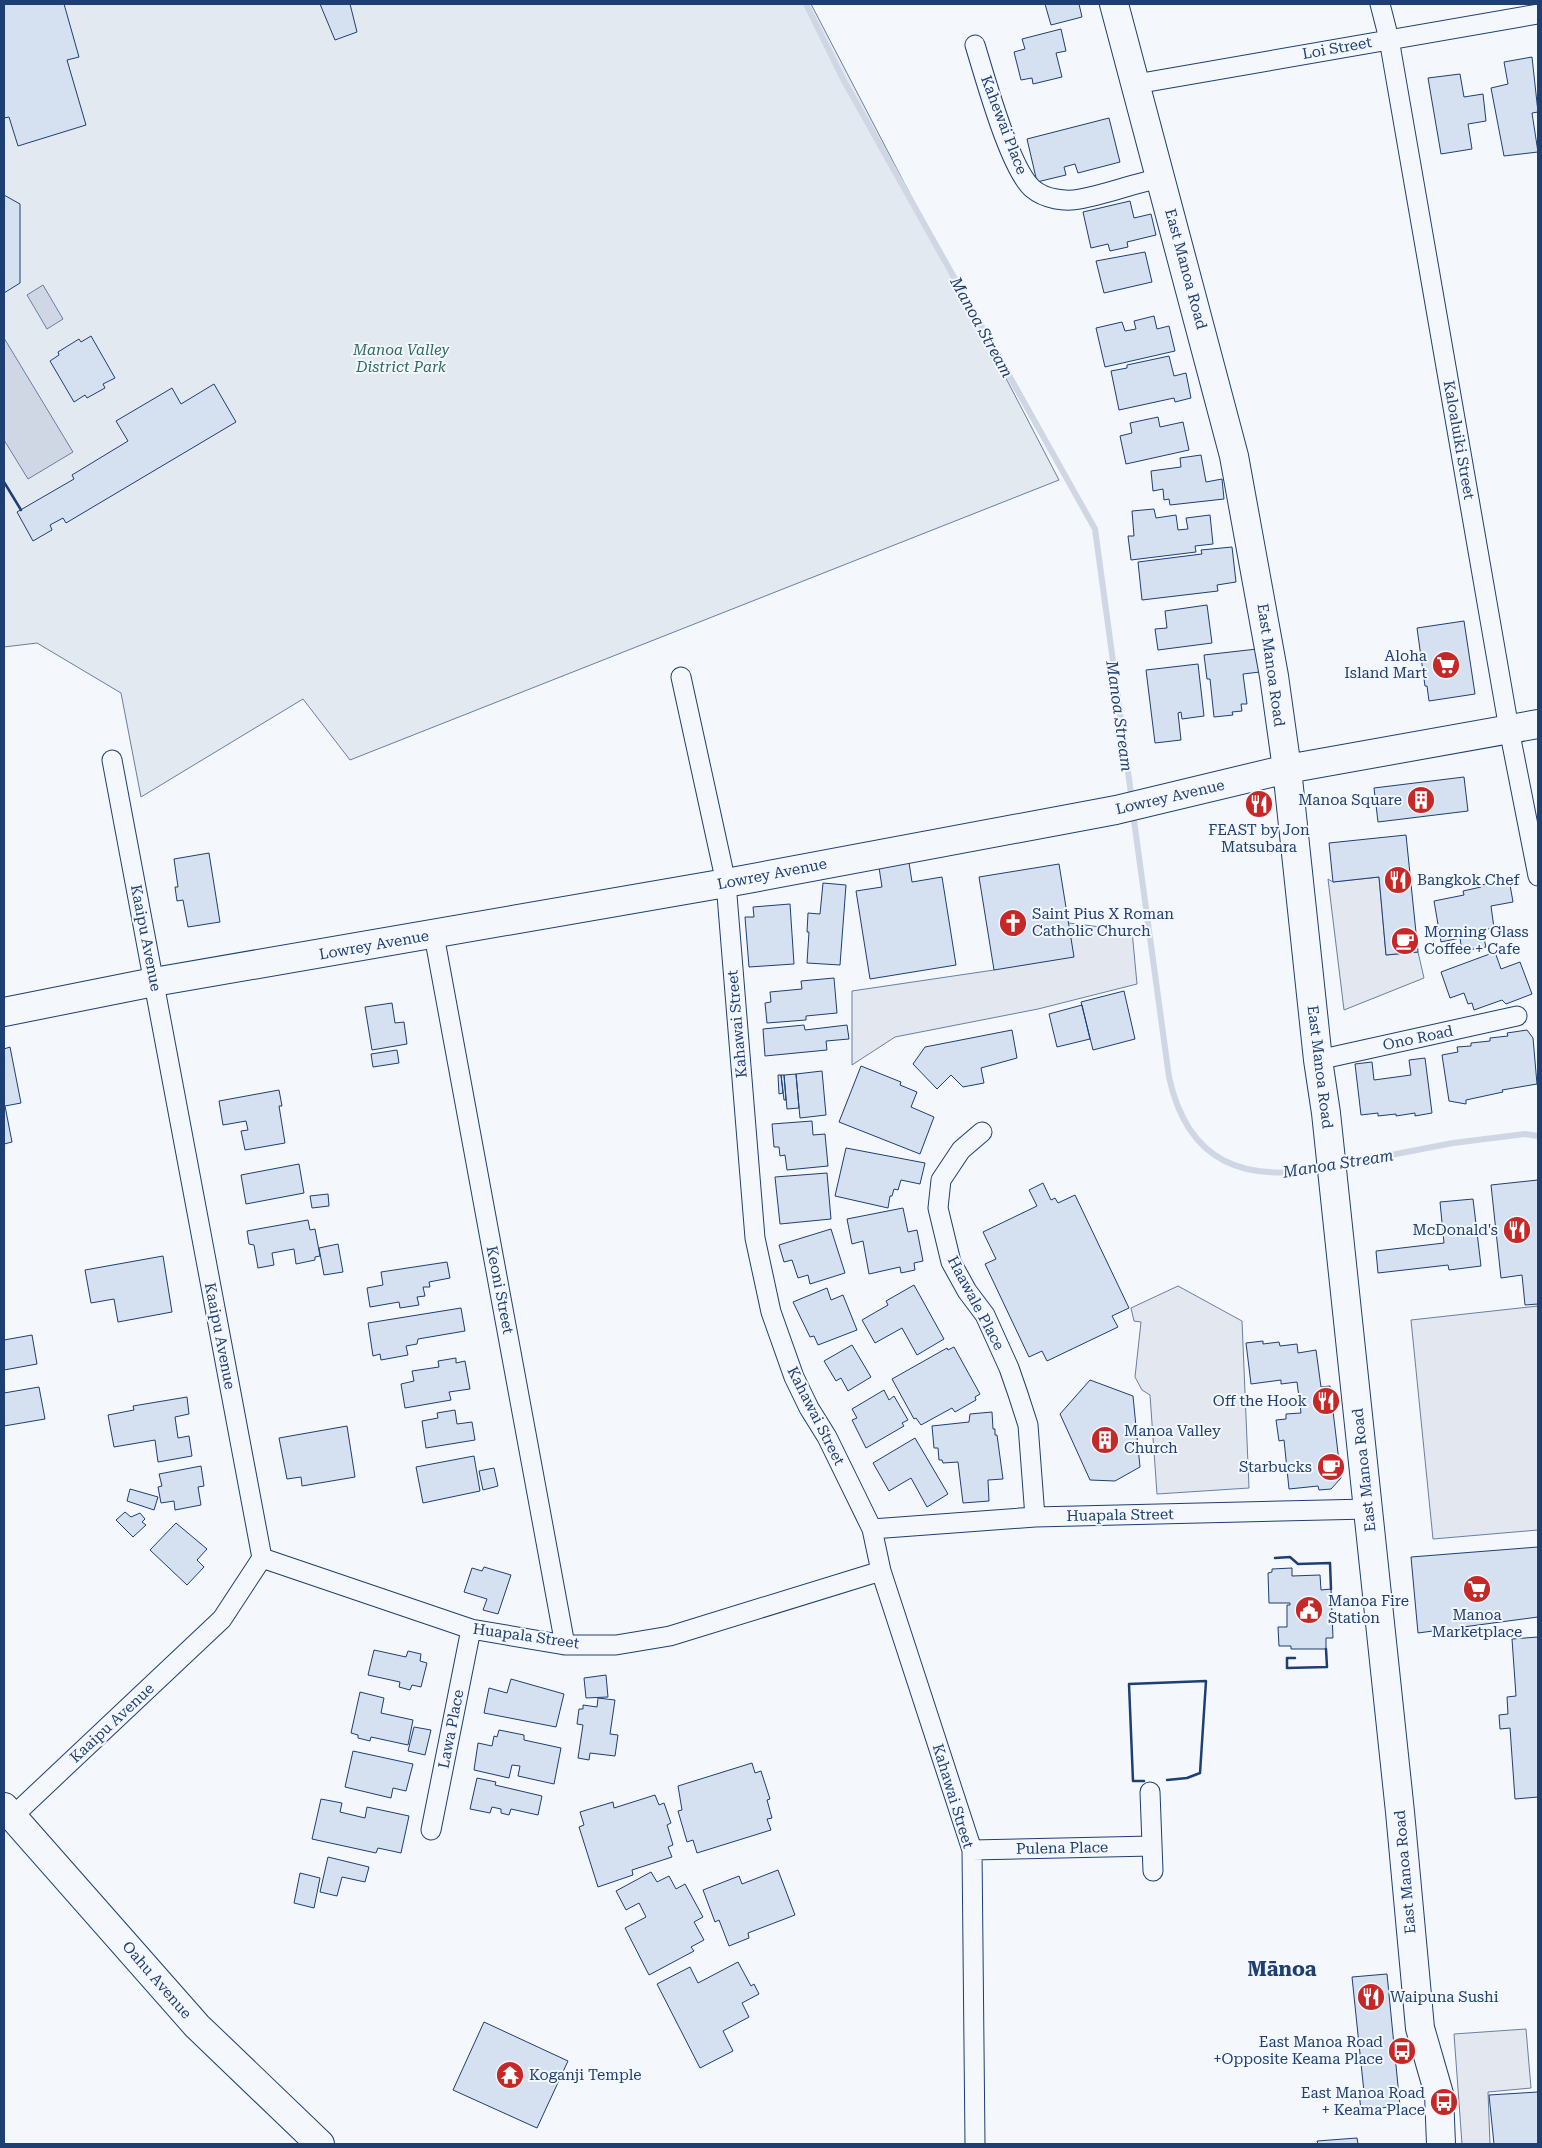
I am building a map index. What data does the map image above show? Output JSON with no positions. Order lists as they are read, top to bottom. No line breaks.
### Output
{"streets":{"street":["Loi Street","Kahewai Place","East Manoa Road","Kaloaluiki Street","Lowrey Avenue","Kaaipu Avenue","Kahawai Street","Ono Road","Keoni Street","Haawale Place","Huapala Street","Lawa Place","Pulena Place","Oahu Avenue"]},"crossings":[["Loi Street","East Manoa Road"],["Loi Street","Kaloaluiki Street"],["Kahewai Place","East Manoa Road"],["East Manoa Road","Lowrey Avenue"],["East Manoa Road","Ono Road"],["East Manoa Road","Huapala Street"],["Kaloaluiki Street","Lowrey Avenue"],["Lowrey Avenue","Kaaipu Avenue"],["Lowrey Avenue","Kahawai Street"],["Lowrey Avenue","Keoni Street"],["Kaaipu Avenue","Huapala Street"],["Kaaipu Avenue","Oahu Avenue"],["Kahawai Street","Huapala Street"],["Kahawai Street","Pulena Place"],["Keoni Street","Huapala Street"],["Haawale Place","Huapala Street"],["Huapala Street","Lawa Place"]],"districts":["Mānoa"],"water":["Manoa Stream"],"parks":["Manoa Valley District Park"],"places":{"supermarket":["Aloha Island Mart","Manoa Marketplace"],"building":["Manoa Square","Manoa Valley Church"],"restaurant":["FEAST by Jon Matsubara","Bangkok Chef","McDonald's","Off the Hook","Waipuna Sushi"],"church":["Saint Pius X Roman Catholic Church"],"cafe":["Morning Glass Coffee + Cafe","Starbucks"],"public building":["Manoa Fire Station"],"bus stop":["East Manoa Road +Opposite Keama Place","East Manoa Road + Keama Place"],"temple":["Koganji Temple"]}}
